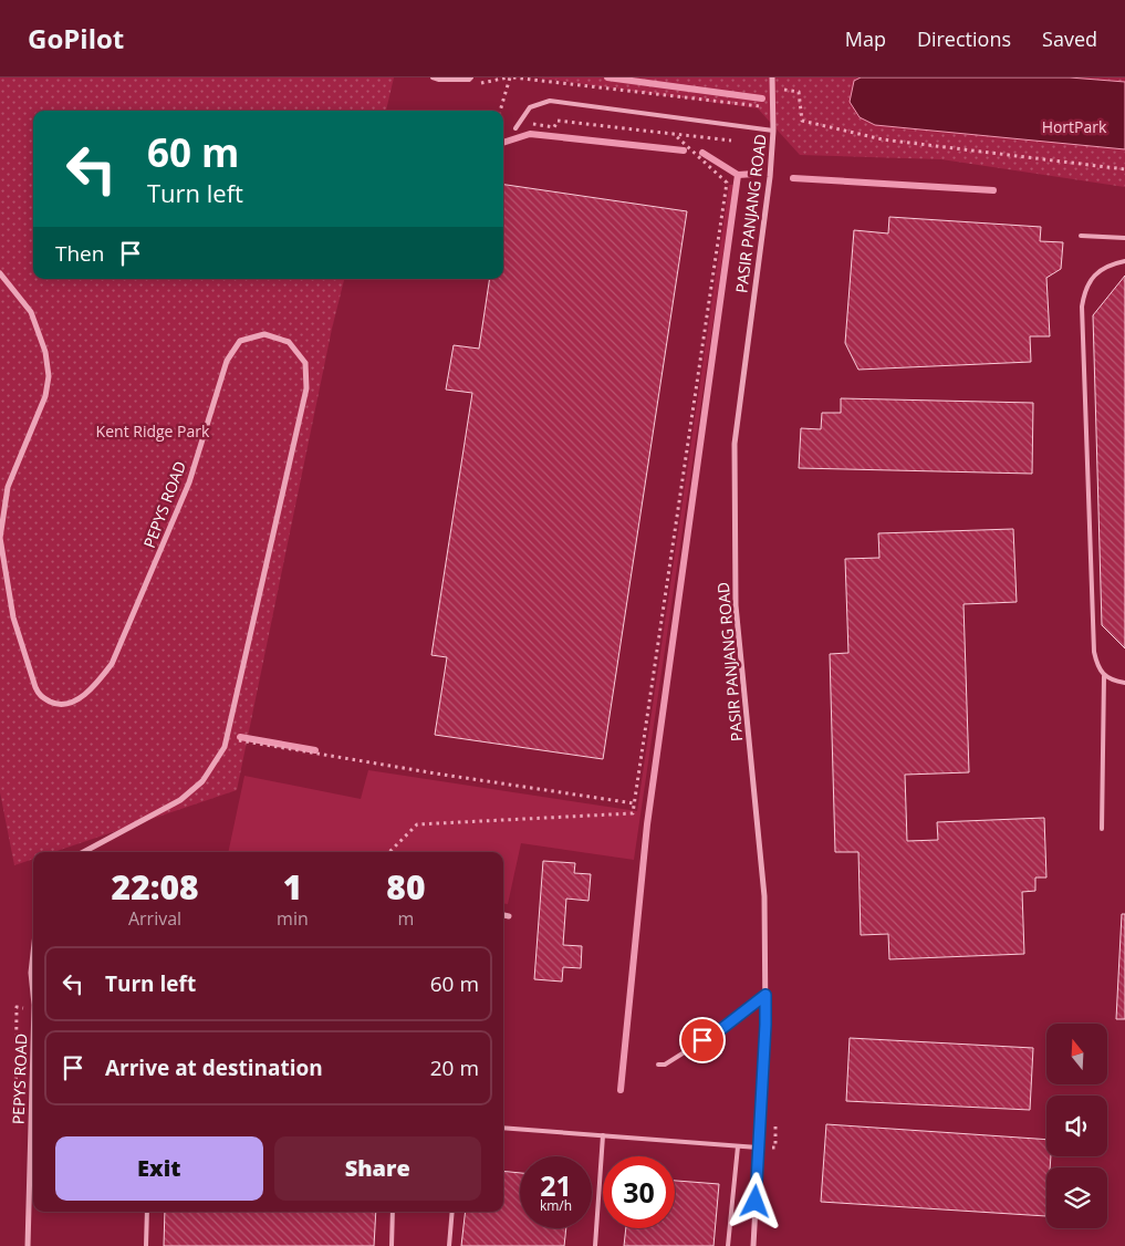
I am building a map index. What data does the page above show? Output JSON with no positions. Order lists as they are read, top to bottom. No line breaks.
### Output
{"streets":{"street":["PASIR PANJANG ROAD","PEPYS ROAD"]},"parks":["HortPark","Kent Ridge Park"],"north":"top","page":{"header":"GoPilot","nav":["Map","Directions","Saved"],"turn":["60 m","Turn left"],"then":"Then","eta":["22:08","Arrival","1","min","80","m"],"list":[{"name":"Turn left","value":"60 m"},{"name":"Arrive at destination","value":"20 m"}],"buttons":["Exit","Share"],"speed":"21 km/h","limit":"30"}}
